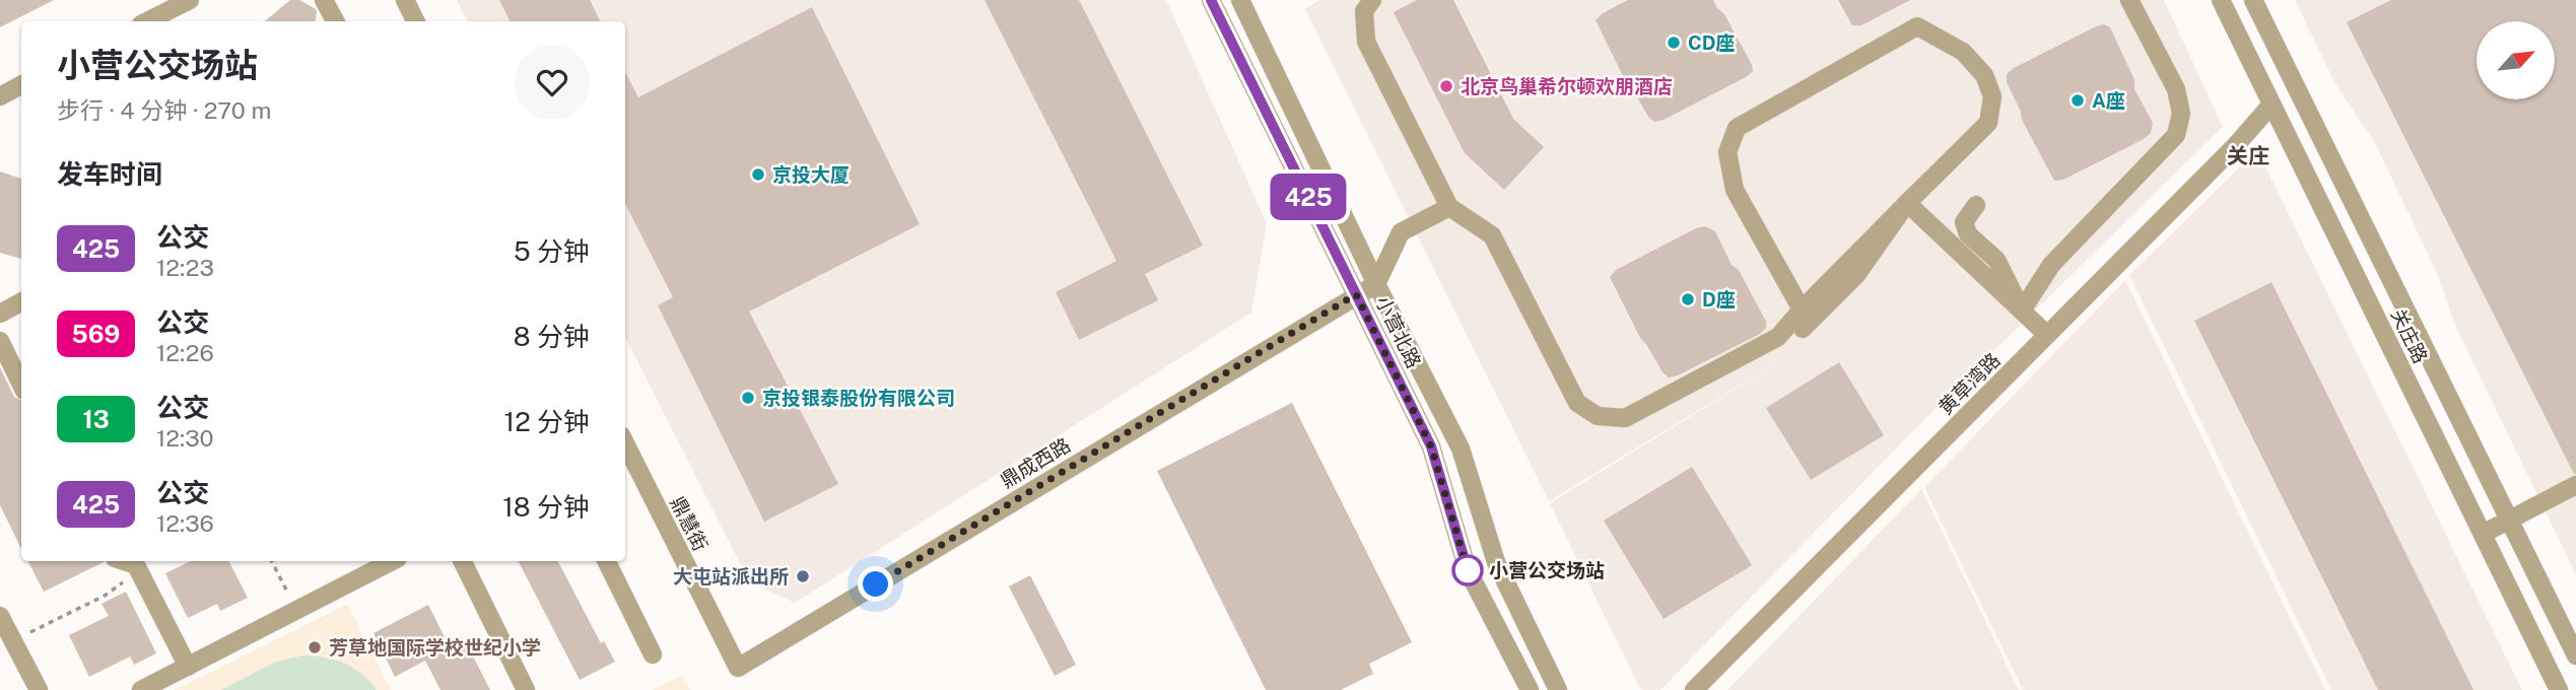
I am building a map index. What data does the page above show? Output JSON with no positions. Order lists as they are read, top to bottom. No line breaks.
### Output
{"streets":{"street":["小营北路","关庄路","黄草湾路","鼎成西路","鼎慧街"]},"crossings":[["小营北路","鼎成西路"],["关庄路","黄草湾路"],["鼎成西路","鼎慧街"]],"districts":["关庄"],"places":["CD座","北京鸟巢希尔顿欢朋酒店","A座","京投大厦","D座","京投银泰股份有限公司","小营公交场站","大屯站派出所","芳草地国际学校世纪小学"],"lines":["bus line 425"],"north":"top right","page":{"on_map":"425","heading":[["小营公交场站","步行 · 4 分钟 · 270 m"],"发车时间"],"list":[{"mark":"425","name":"公交","note":"12:23","value":"5 分钟"},{"mark":"569","name":"公交","note":"12:26","value":"8 分钟"},{"mark":"13","name":"公交","note":"12:30","value":"12 分钟"},{"mark":"425","name":"公交","note":"12:36","value":"18 分钟"}]}}
